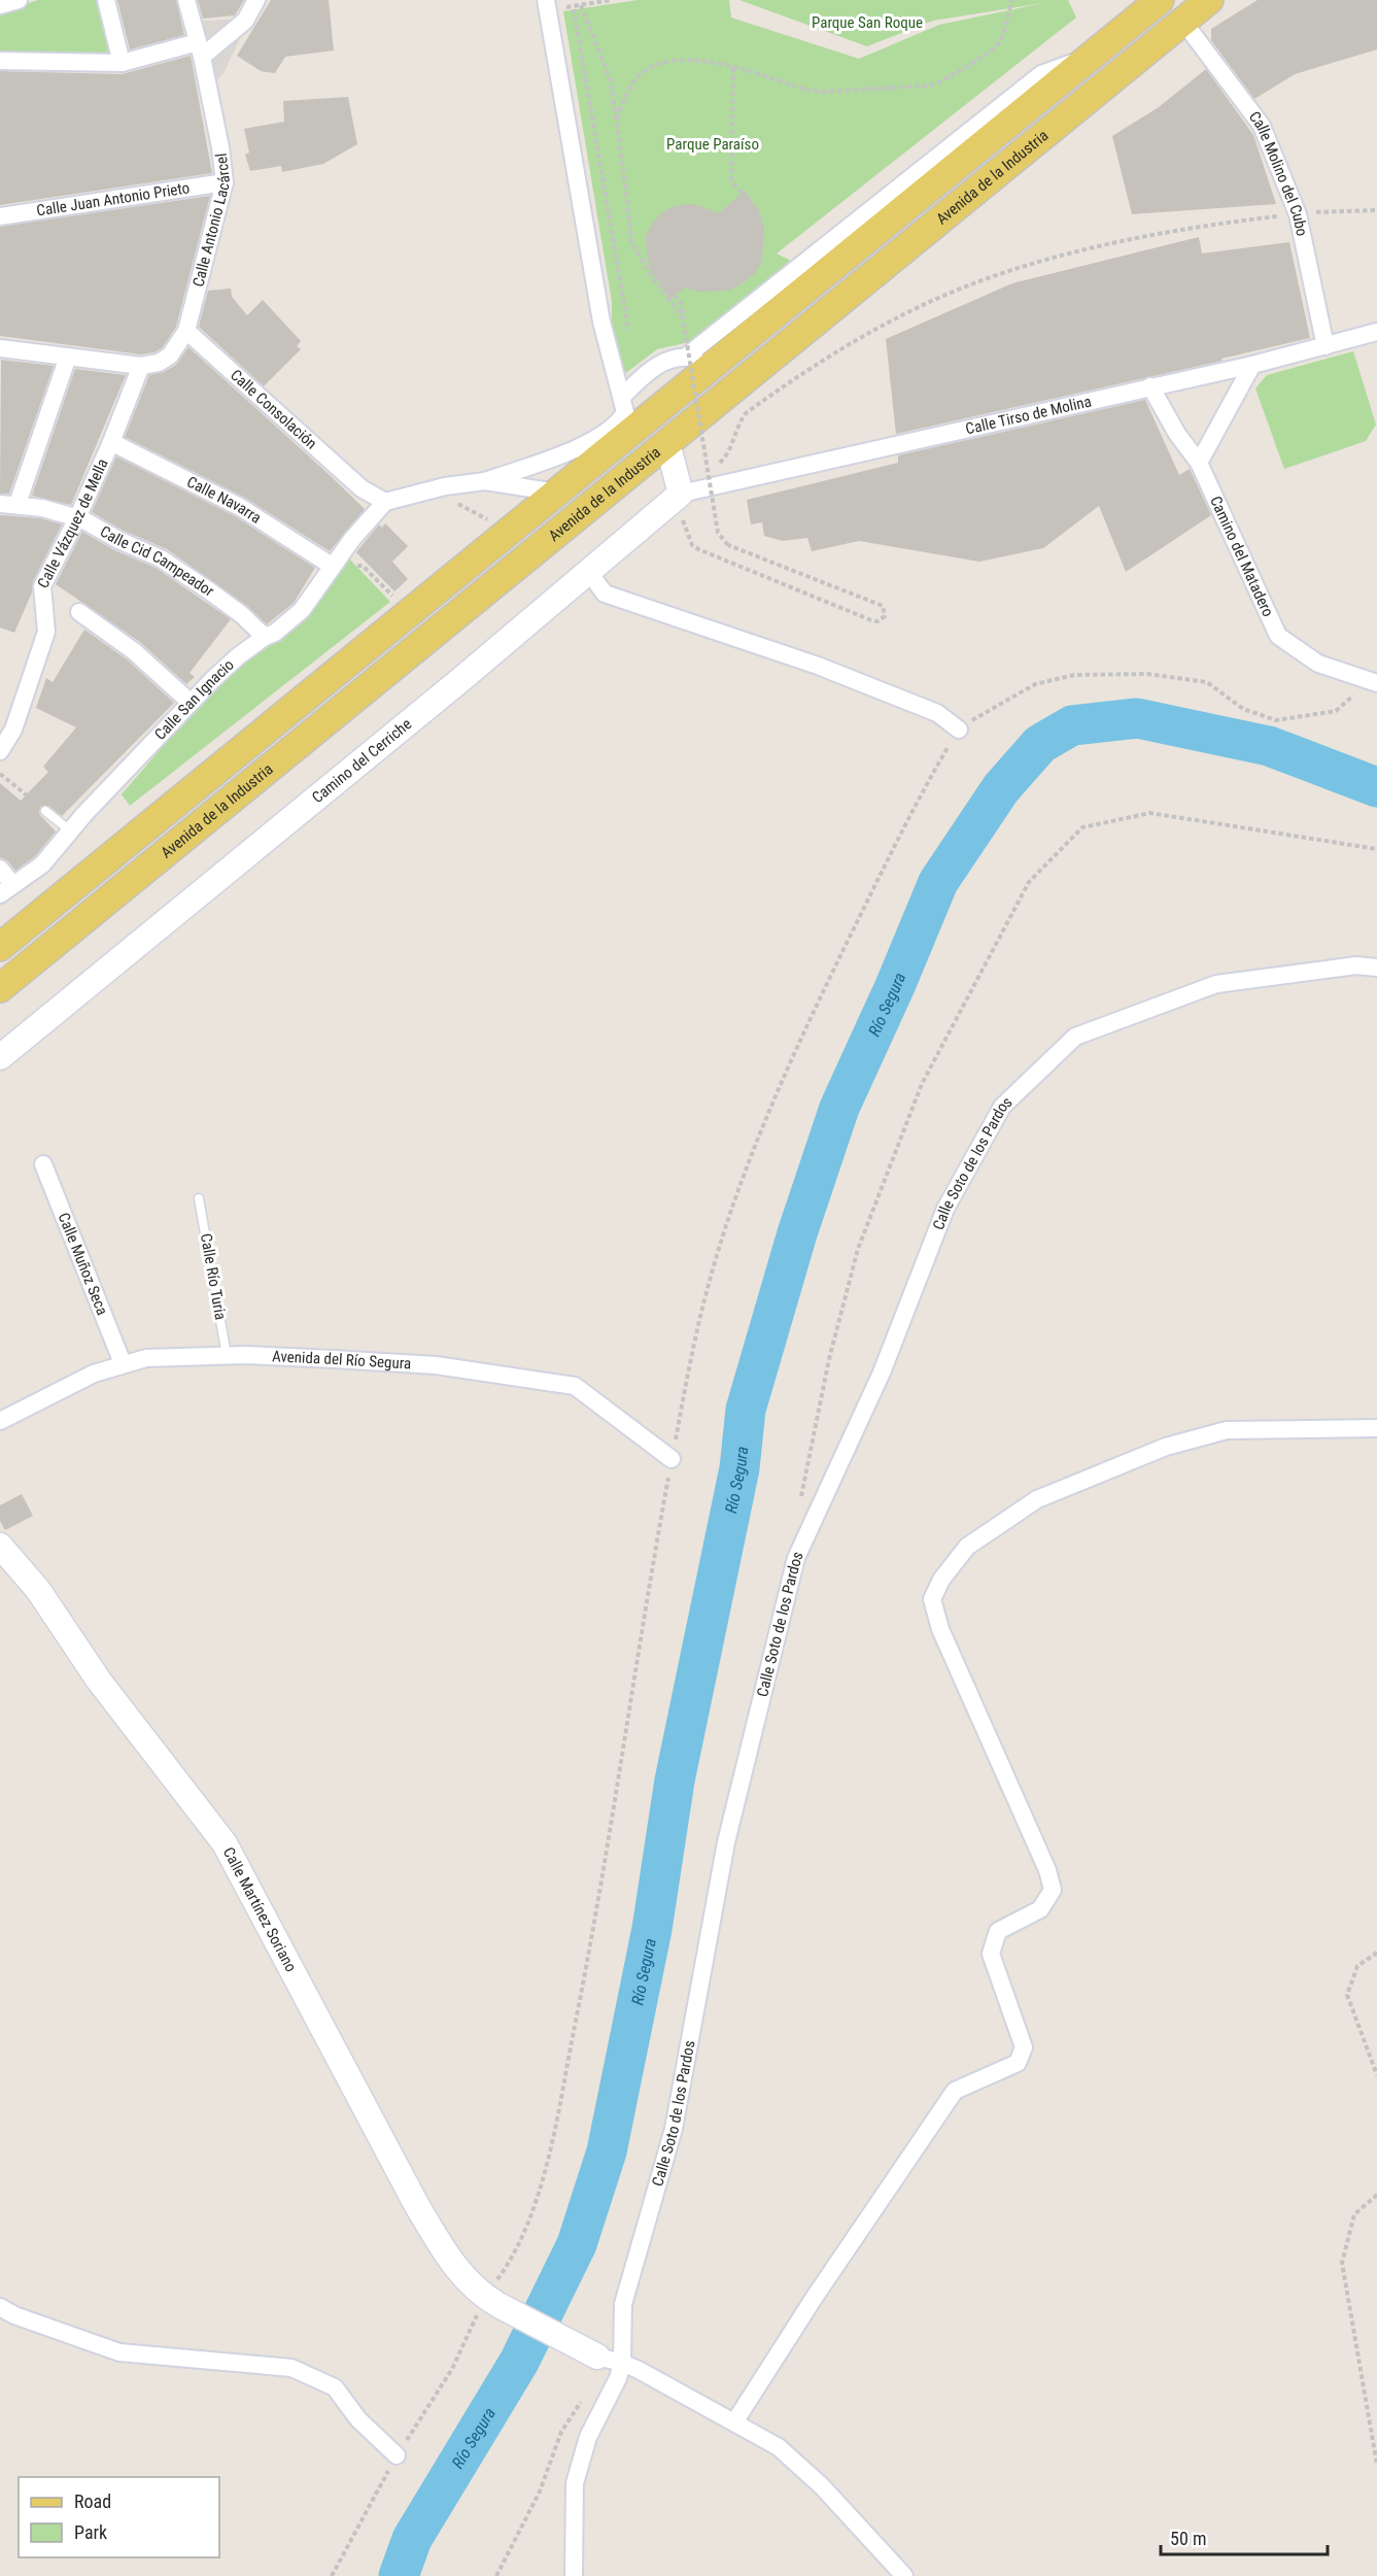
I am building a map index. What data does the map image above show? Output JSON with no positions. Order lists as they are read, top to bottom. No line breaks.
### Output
{"streets":{"main road":["Avenida de la Industria"],"street":["Calle Molino del Cubo","Calle Juan Antonio Prieto","Calle Antonio Lacárcel","Calle Consolación","Calle Tirso de Molina","Calle Navarra","Calle Vázquez de Mella","Camino del Matadero","Calle Cid Campeador","Calle San Ignacio","Camino del Cerriche","Calle Soto de los Pardos","Calle Muñoz Seca","Avenida del Río Segura","Calle Martínez Soriano"],"lane":["Calle Río Turia"]},"crossings":[["Calle Molino del Cubo","Avenida de la Industria"],["Calle Molino del Cubo","Calle Tirso de Molina"],["Calle Juan Antonio Prieto","Calle Antonio Lacárcel"],["Calle Antonio Lacárcel","Calle Consolación"],["Calle Consolación","Calle San Ignacio"],["Calle Tirso de Molina","Camino del Matadero"],["Calle Tirso de Molina","Camino del Cerriche"],["Calle Navarra","Calle Vázquez de Mella"],["Calle Navarra","Calle San Ignacio"],["Calle Vázquez de Mella","Calle Cid Campeador"],["Calle Cid Campeador","Calle San Ignacio"],["Calle Muñoz Seca","Avenida del Río Segura"],["Calle Río Turia","Avenida del Río Segura"]],"water":["Río Segura"],"parks":["Parque San Roque","Parque Paraíso"],"legend":["Road","Park"],"scale_bar":"50 m"}
